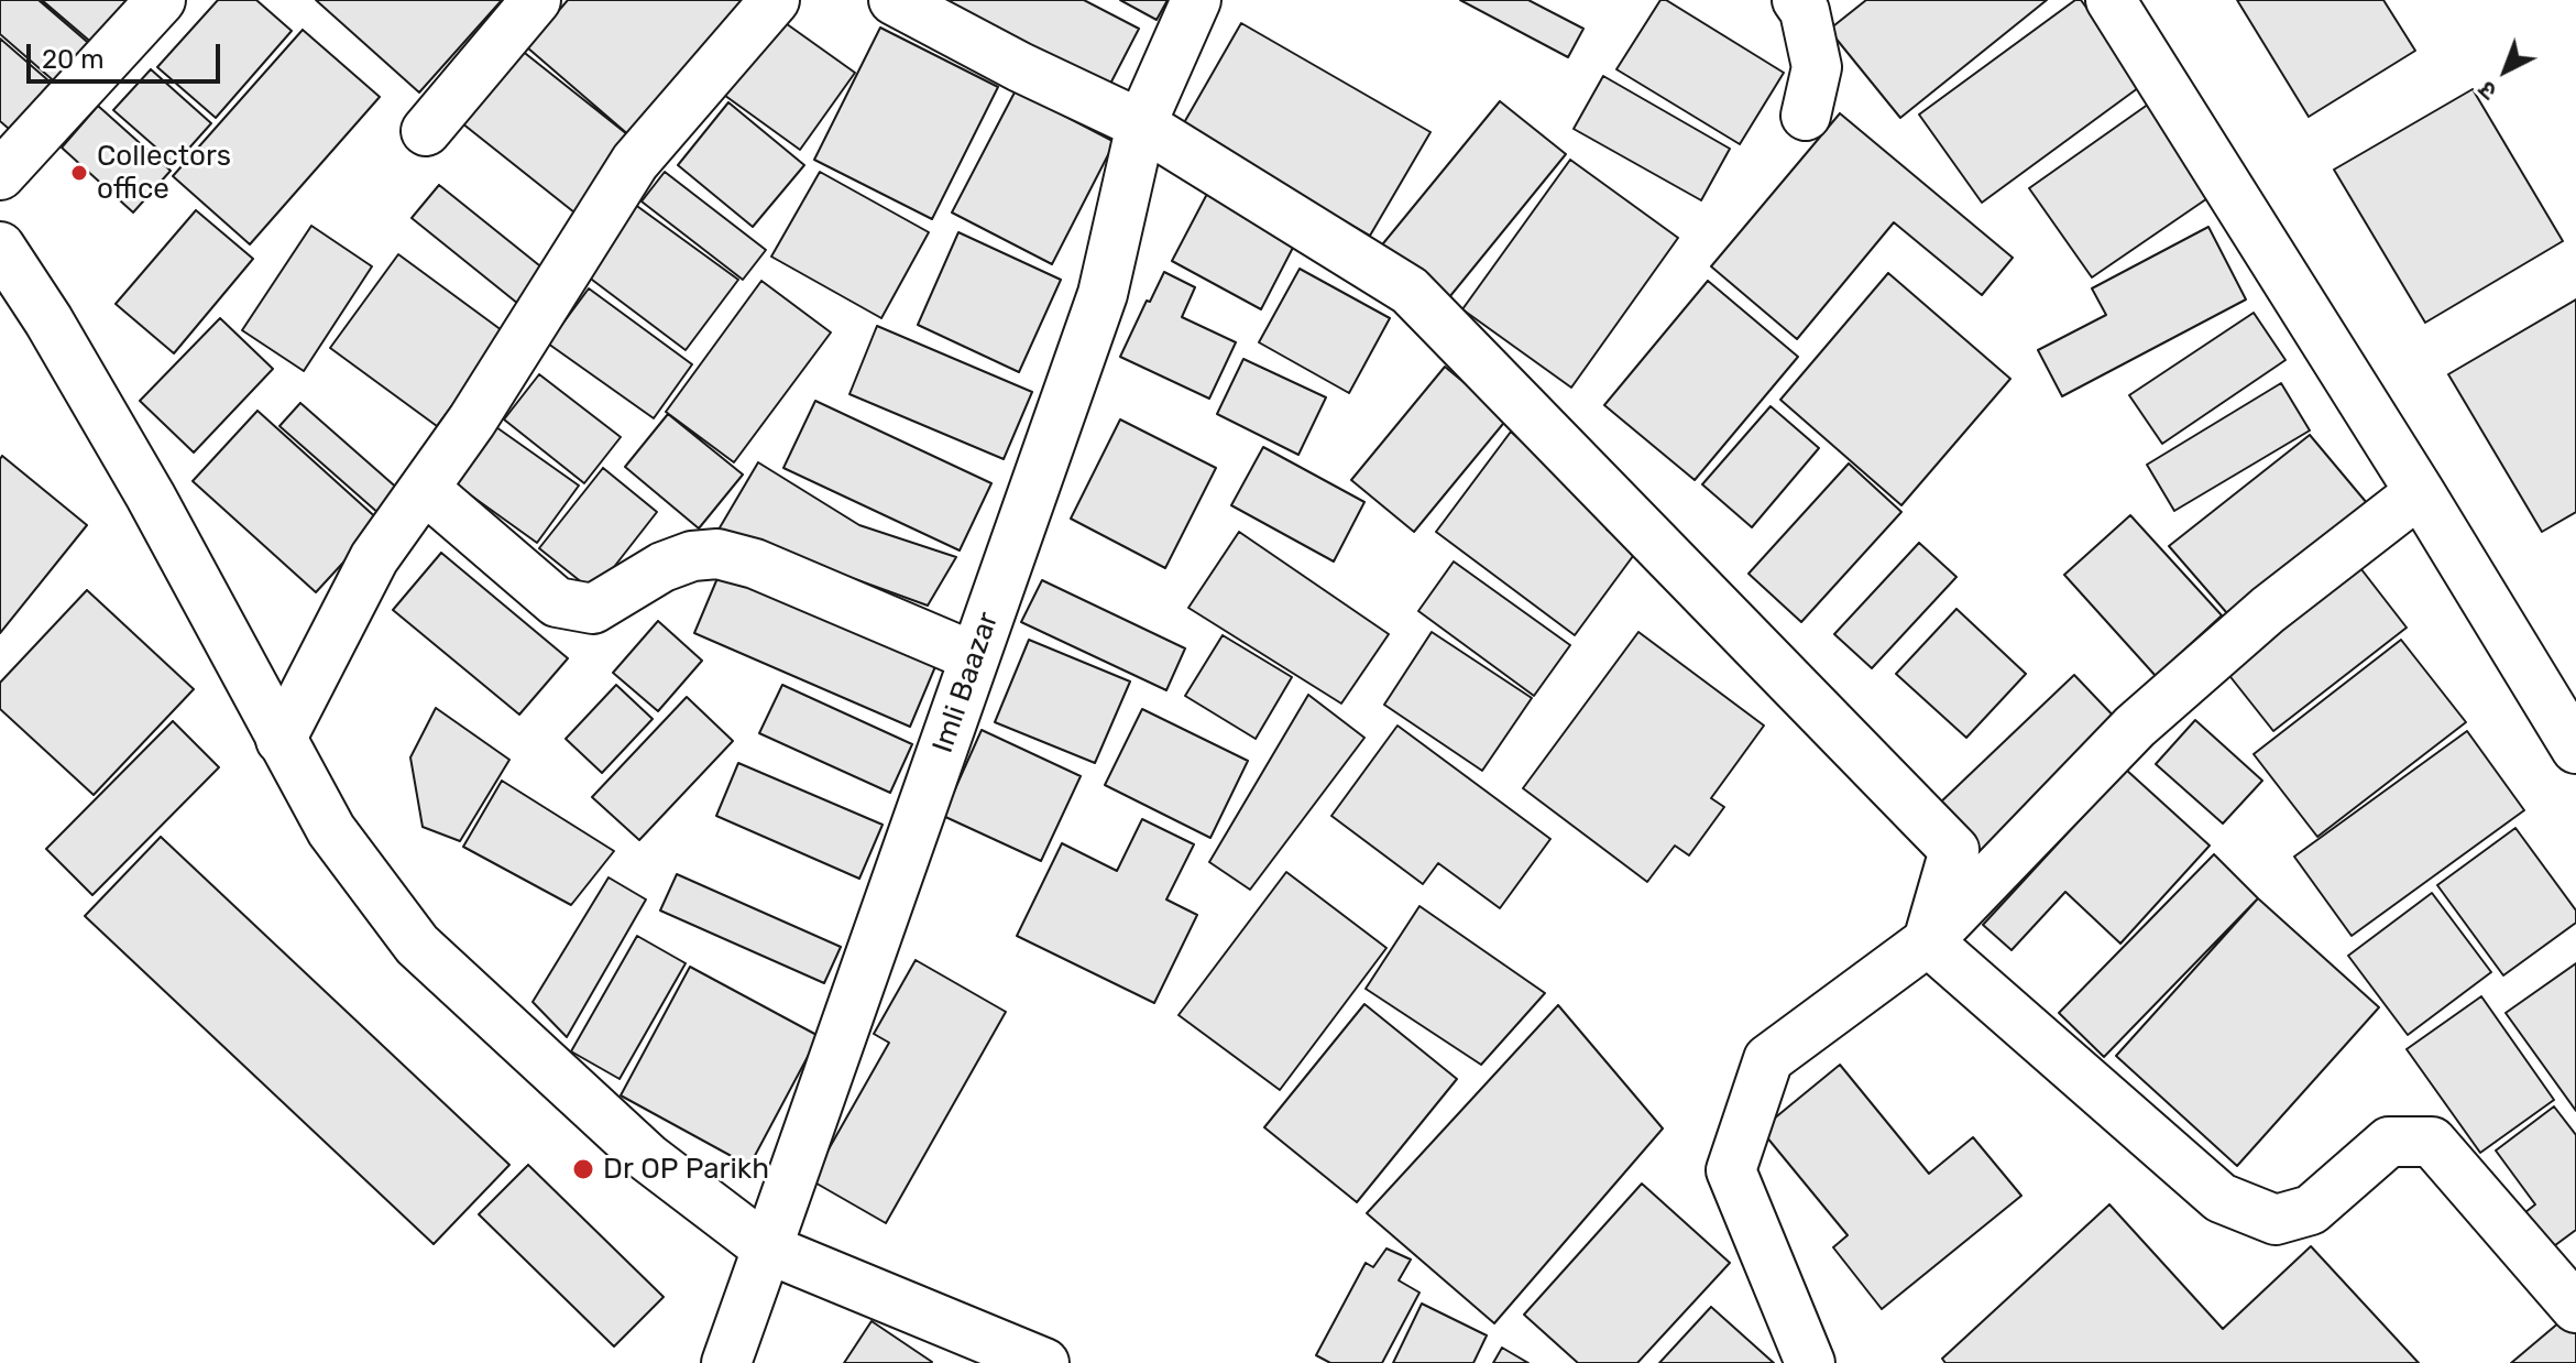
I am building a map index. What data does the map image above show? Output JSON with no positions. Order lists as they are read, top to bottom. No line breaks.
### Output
{"streets":{"street":["Imli Baazar"]},"places":["Collectors office","Dr OP Parikh"],"scale_bar":"20 m","north":"bottom left"}
